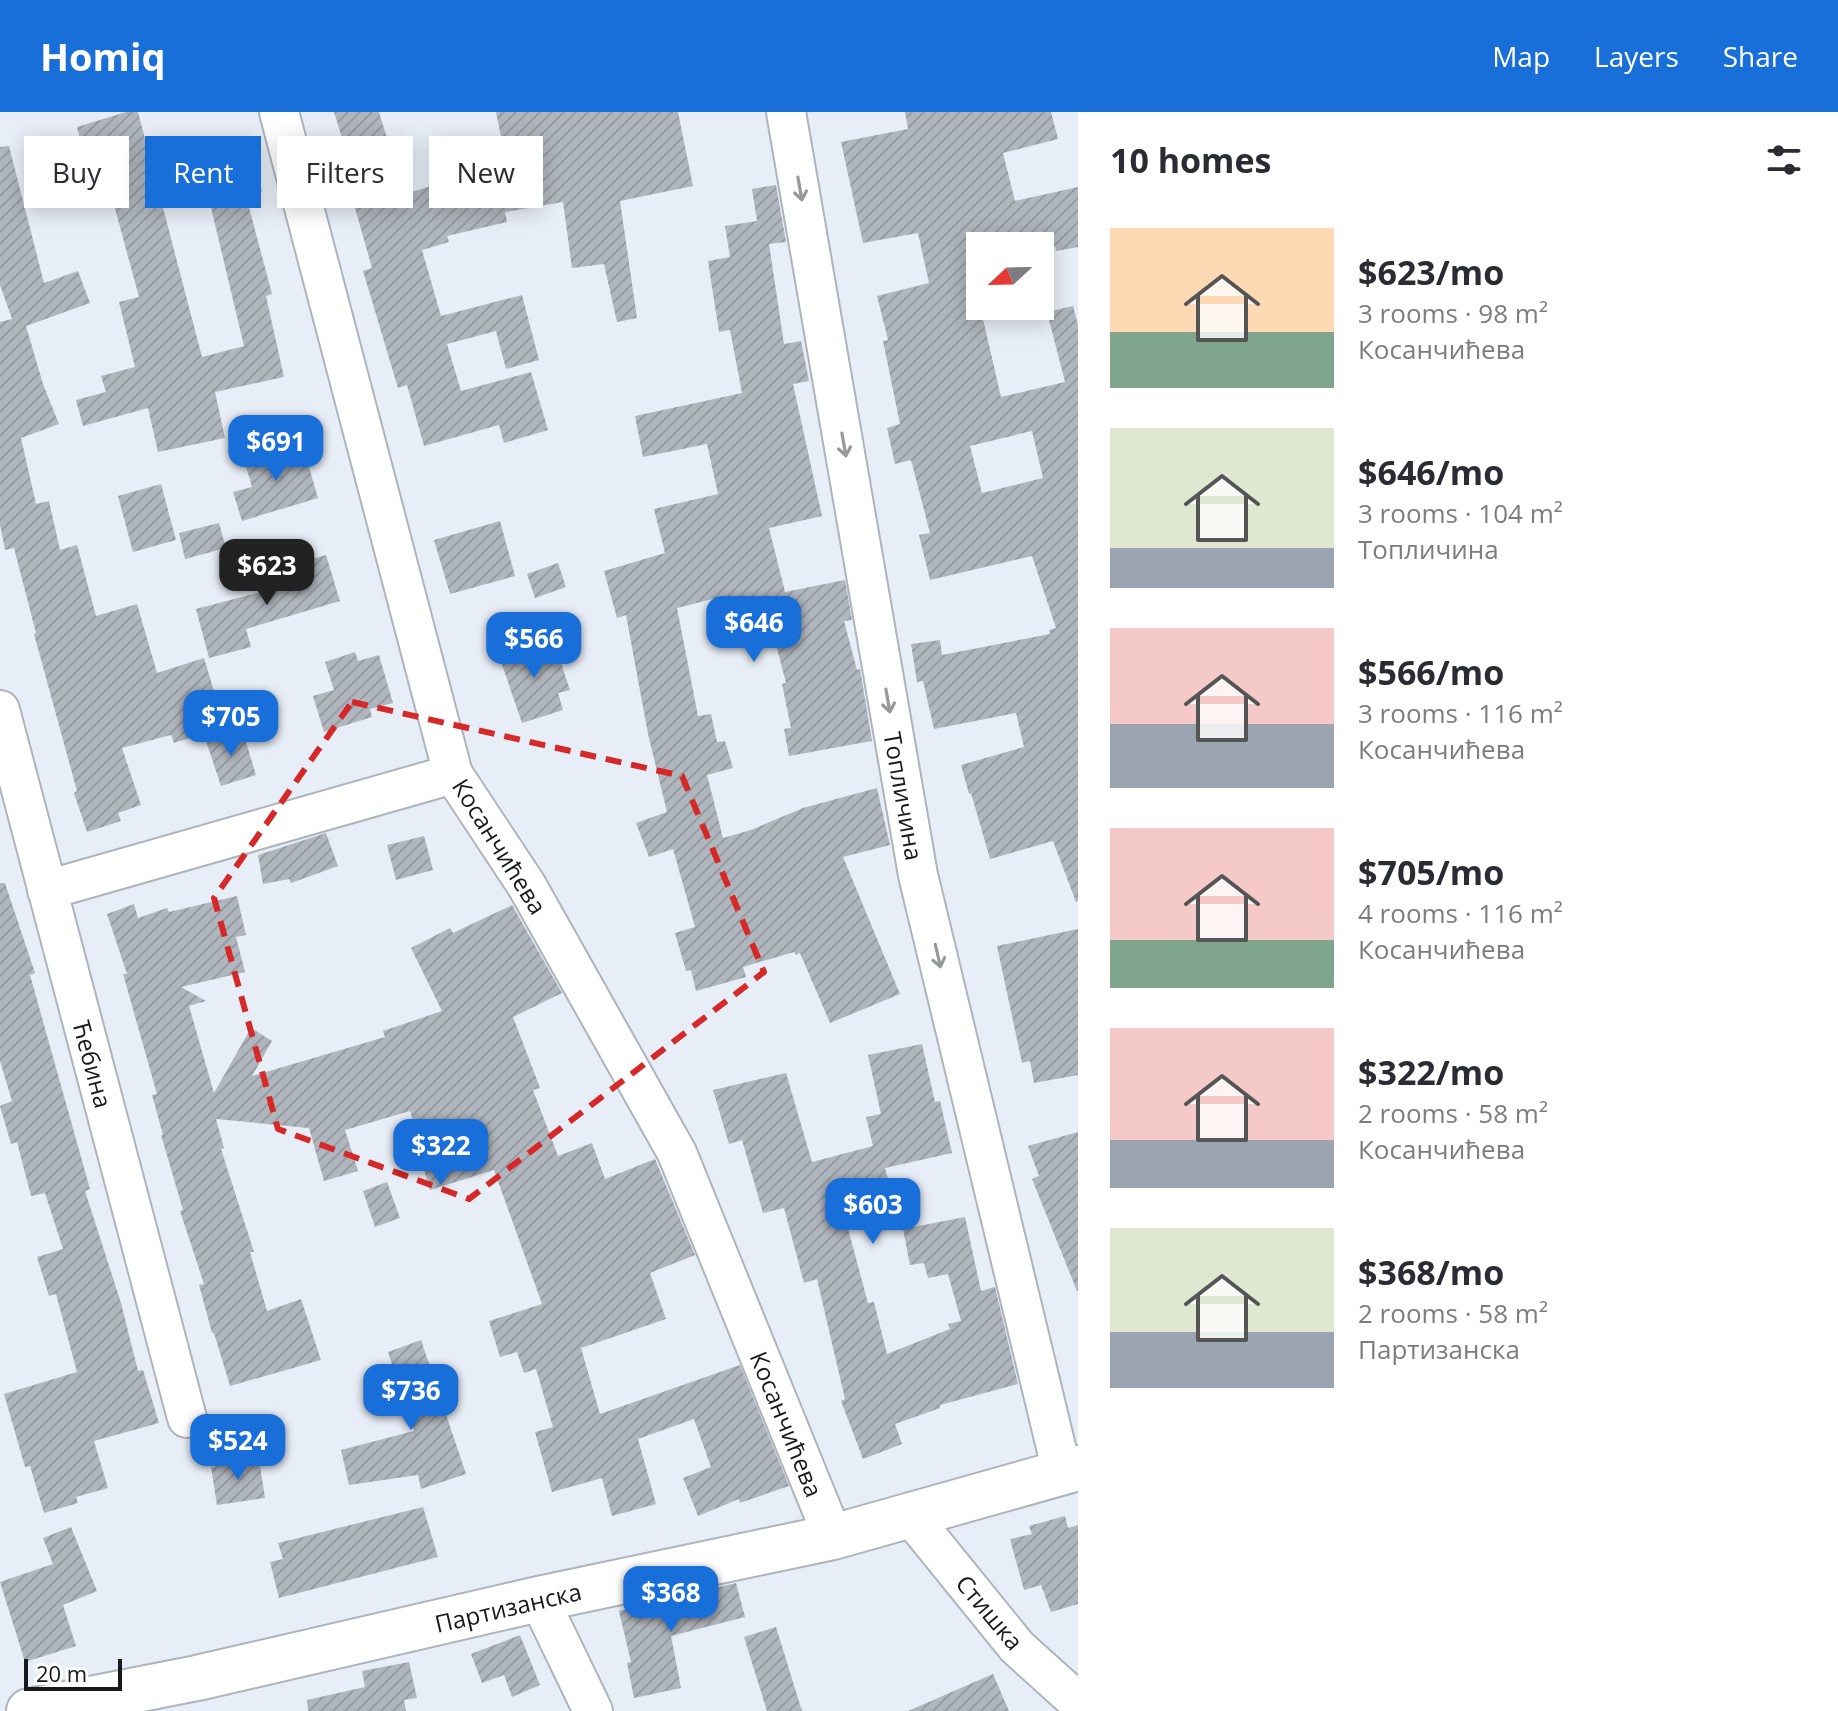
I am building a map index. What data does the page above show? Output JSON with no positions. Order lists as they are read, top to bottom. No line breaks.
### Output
{"streets":{"street":["Топличина","Косанчићева","Ћебина","Партизанска","Стишка"]},"crossings":[["Топличина","Партизанска"],["Косанчићева","Партизанска"],["Партизанска","Стишка"]],"one_way":["Топличина"],"scale_bar":"20 m","north":"left","page":{"header":"Homiq","nav":["Map","Layers","Share"],"heading":"10 homes","chip":["Buy","Rent","Filters","New"],"list":[{"name":"$623/mo","note":"3 rooms · 98 m² · Косанчићева"},{"name":"$646/mo","note":"3 rooms · 104 m² · Топличина"},{"name":"$566/mo","note":"3 rooms · 116 m² · Косанчићева"},{"name":"$705/mo","note":"4 rooms · 116 m² · Косанчићева"},{"name":"$322/mo","note":"2 rooms · 58 m² · Косанчићева"},{"name":"$368/mo","note":"2 rooms · 58 m² · Партизанска"}],"price":["$691","$623","$646","$566","$705","$322","$603","$736","$524","$368"],"scale":"20 m"}}
